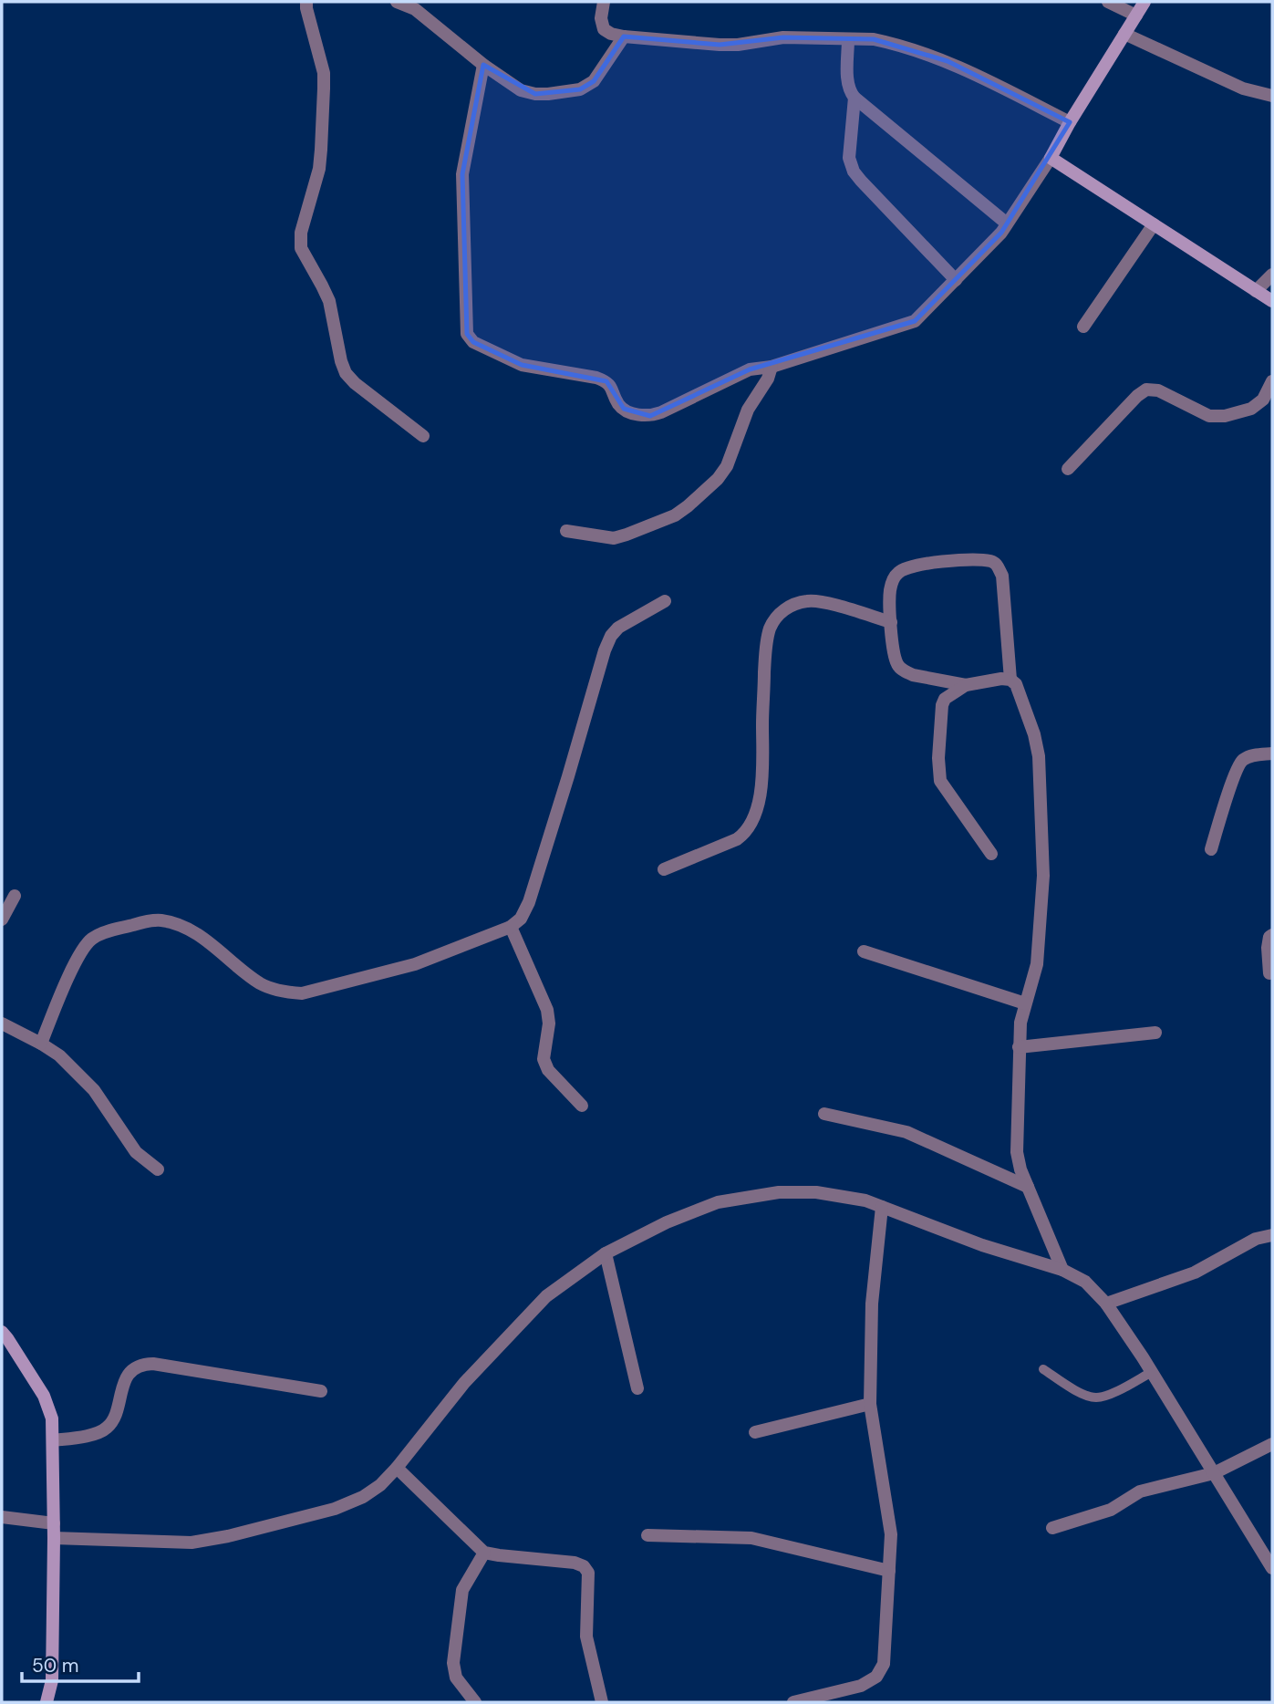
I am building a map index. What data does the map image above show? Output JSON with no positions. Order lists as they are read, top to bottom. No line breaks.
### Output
{"scale_bar":"50 m"}
